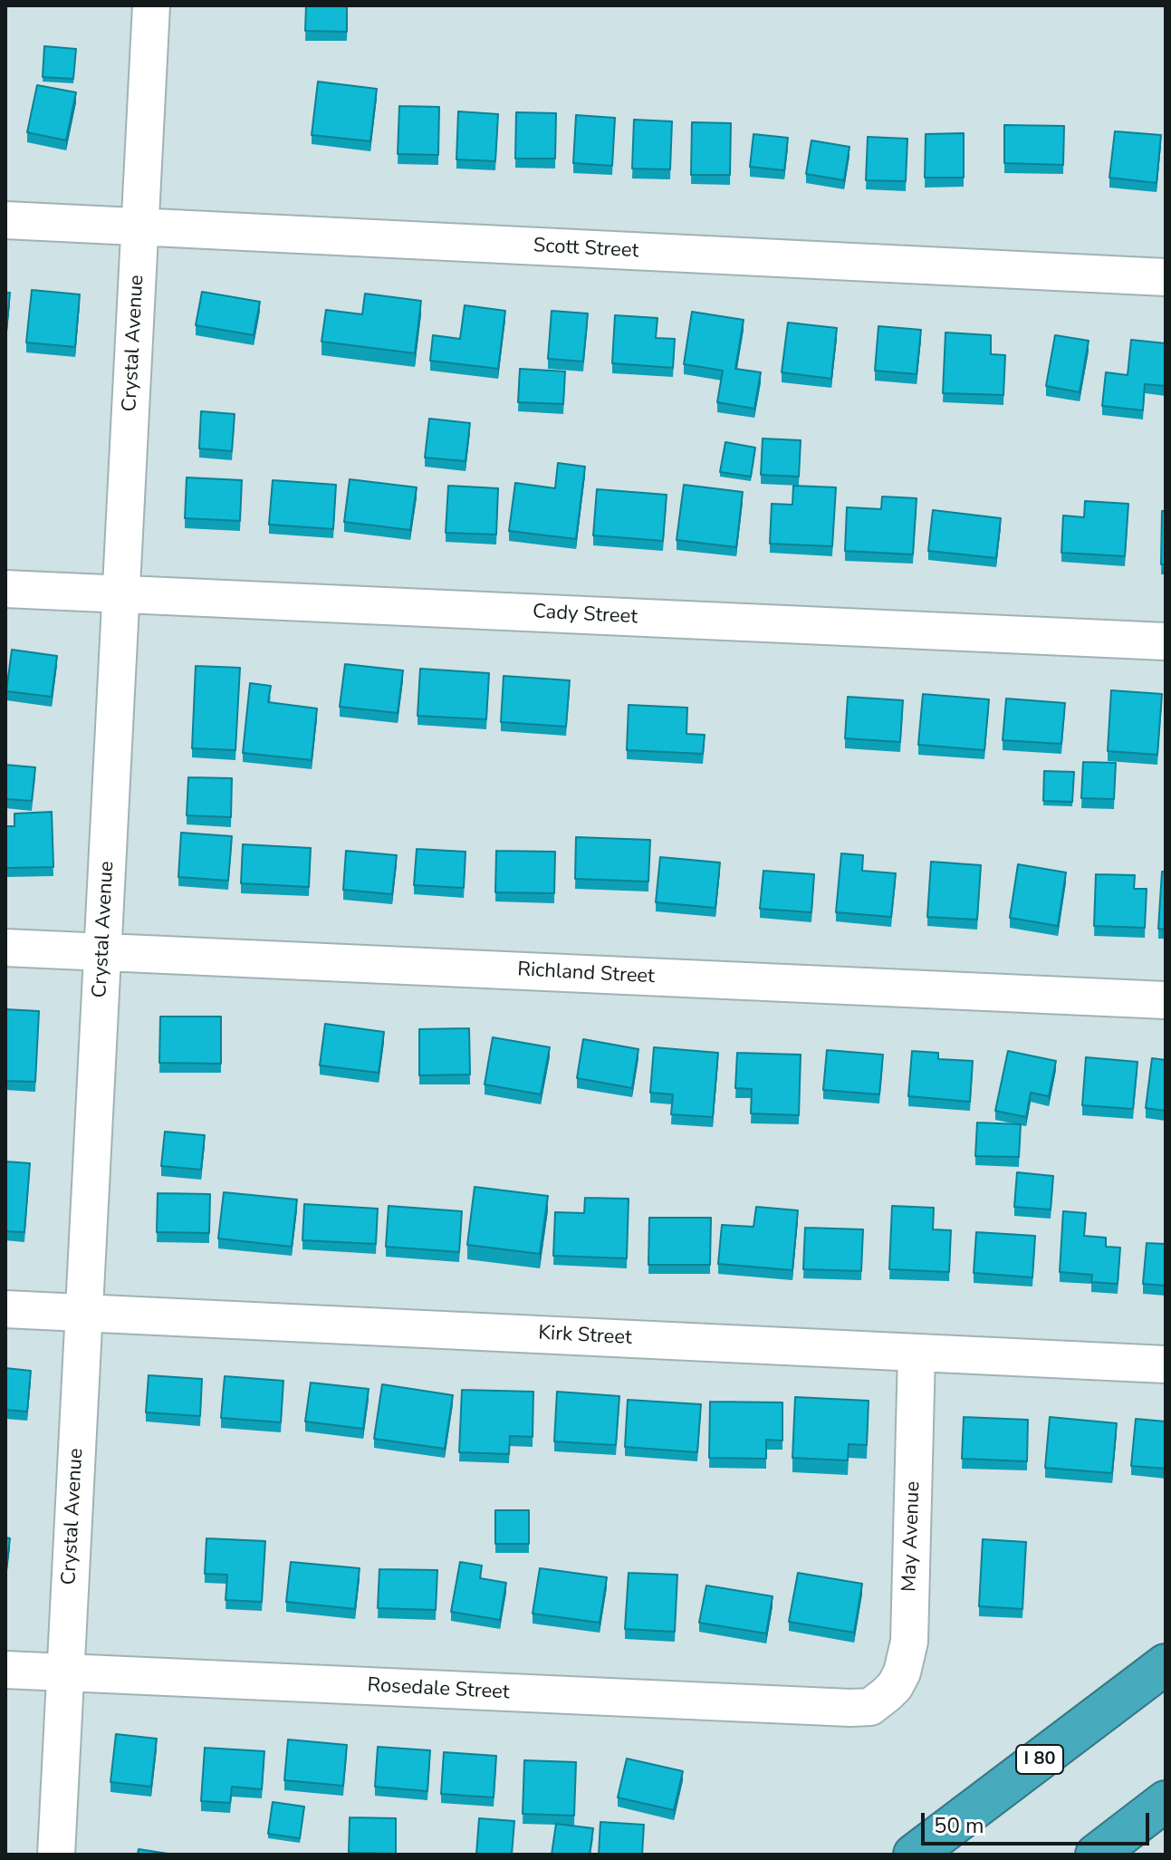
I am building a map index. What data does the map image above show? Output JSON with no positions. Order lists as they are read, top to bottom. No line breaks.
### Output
{"streets":{"highway":["I 80"],"street":["Scott Street","Crystal Avenue","Cady Street","Richland Street","Kirk Street","May Avenue","Rosedale Street"]},"crossings":[["Scott Street","Crystal Avenue"],["Crystal Avenue","Cady Street"],["Crystal Avenue","Richland Street"],["Crystal Avenue","Kirk Street"],["Crystal Avenue","Rosedale Street"],["Kirk Street","May Avenue"],["May Avenue","Rosedale Street"]],"scale_bar":"50 m"}
